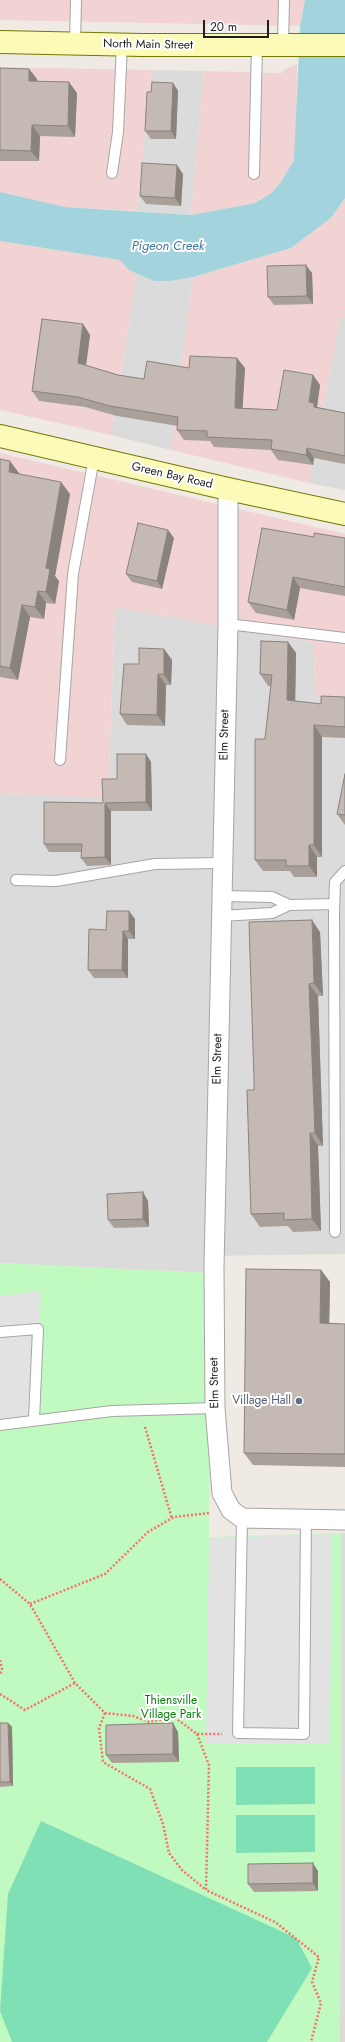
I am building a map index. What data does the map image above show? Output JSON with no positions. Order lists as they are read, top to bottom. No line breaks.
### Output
{"streets":{"main road":["North Main Street","Green Bay Road"],"street":["Elm Street"]},"crossings":[["Green Bay Road","Elm Street"]],"water":["Pigeon Creek"],"parks":["Thiensville Village Park"],"places":["Village Hall"],"scale_bar":"20 m"}
